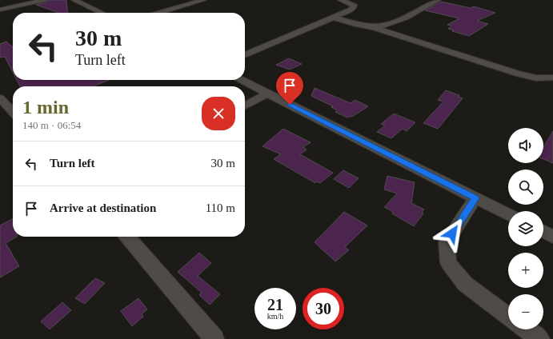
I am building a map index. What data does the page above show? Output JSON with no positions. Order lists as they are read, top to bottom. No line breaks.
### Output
{"page":{"turn":["30 m","Turn left"],"heading":["1 min","140 m · 06:54"],"map_buttons":["+","−"],"list":[{"name":"Turn left","value":"30 m"},{"name":"Arrive at destination","value":"110 m"}],"speed":"21 km/h","limit":"30"}}
